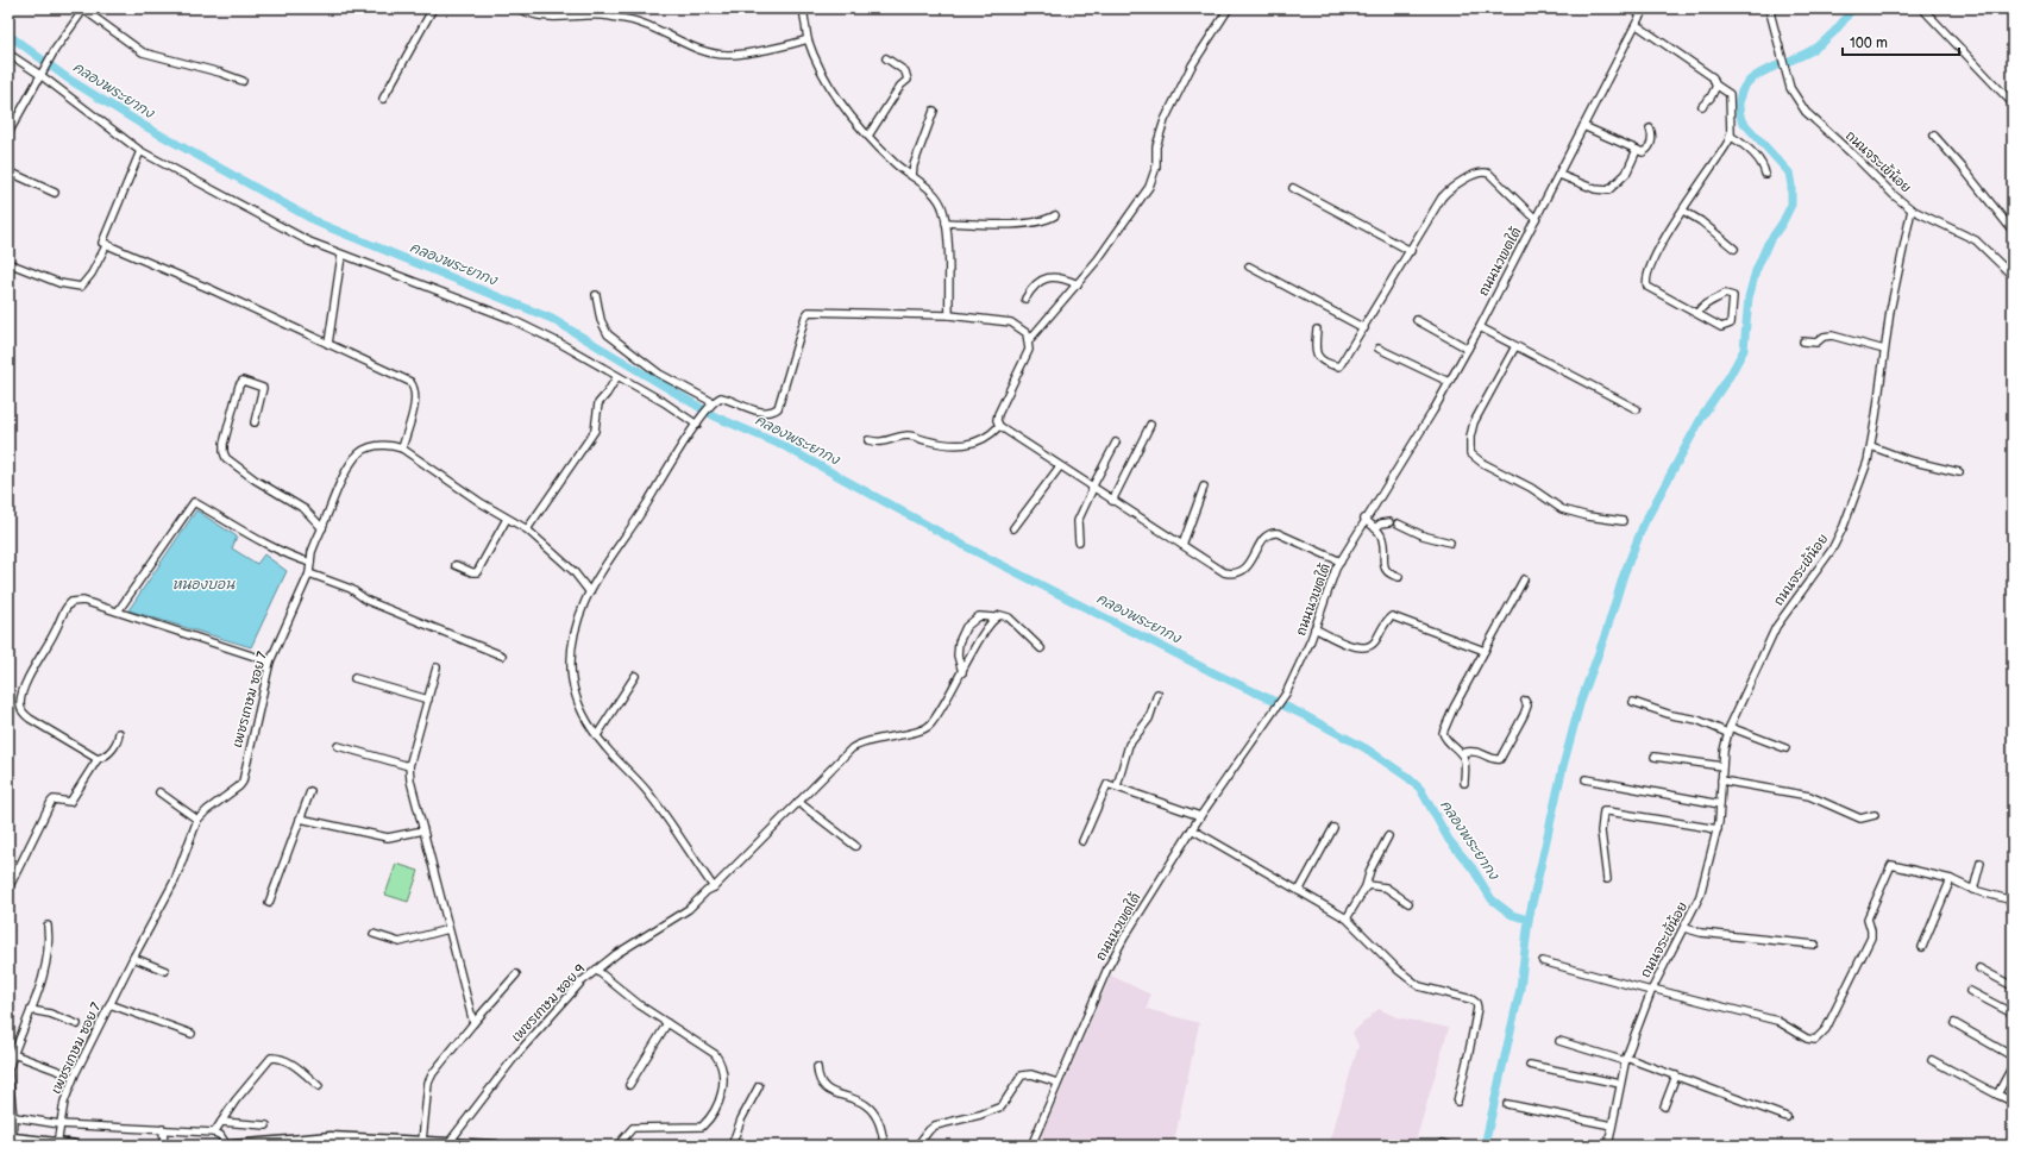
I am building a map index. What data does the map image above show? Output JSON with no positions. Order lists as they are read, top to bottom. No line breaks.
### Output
{"streets":{"street":["ถนนจระเข้น้อย","ถนนนวเขตใต้","เพชรเกษม ซอย 7","เพชรเกษม ซอย 9"]},"water":["คลองพระยากง","หนองบอน"],"scale_bar":"100 m"}
